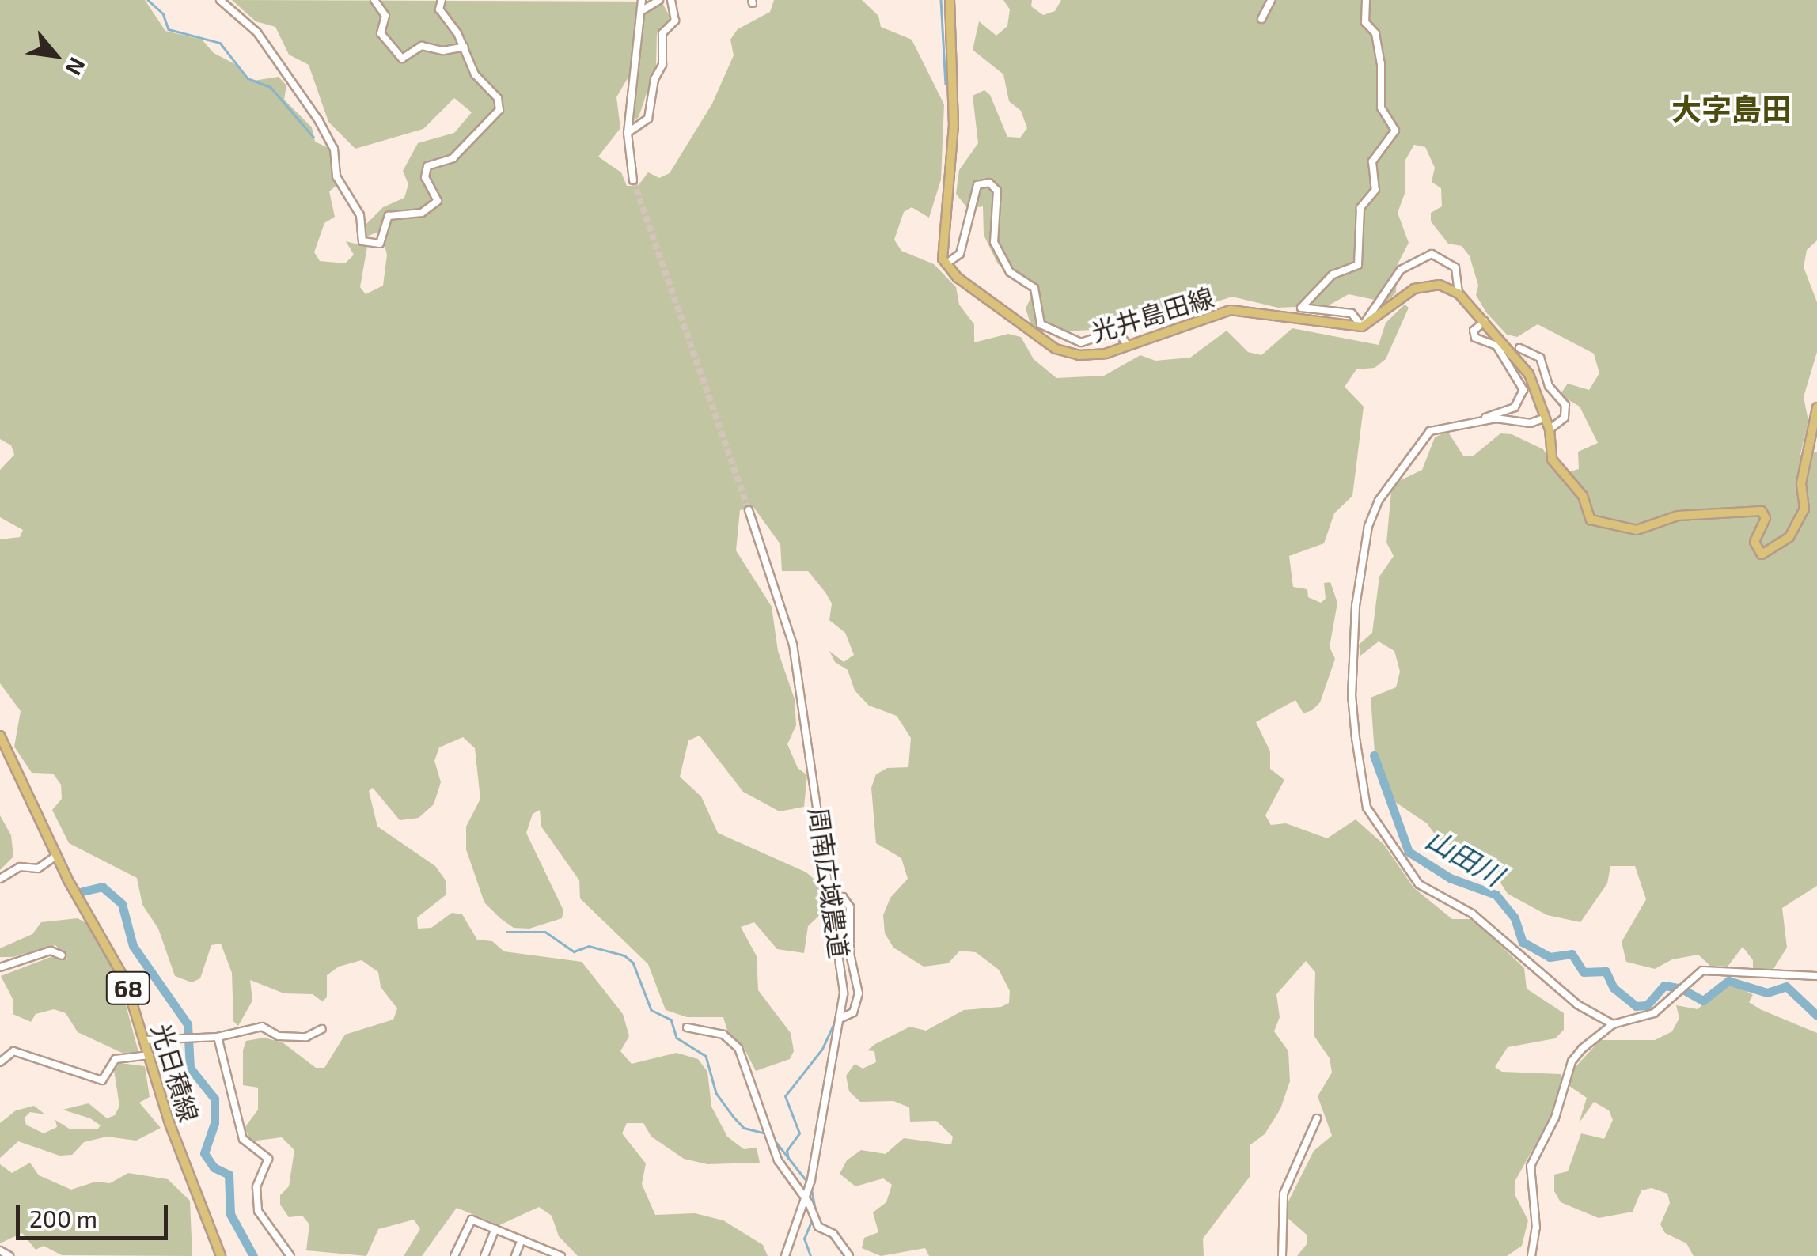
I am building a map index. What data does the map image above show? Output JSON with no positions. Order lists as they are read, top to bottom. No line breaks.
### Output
{"streets":{"main road":["光井島田線","68","光日積線"],"street":["周南広域農道"]},"districts":["大字島田"],"water":["山田川"],"scale_bar":"200 m","north":"bottom right"}
